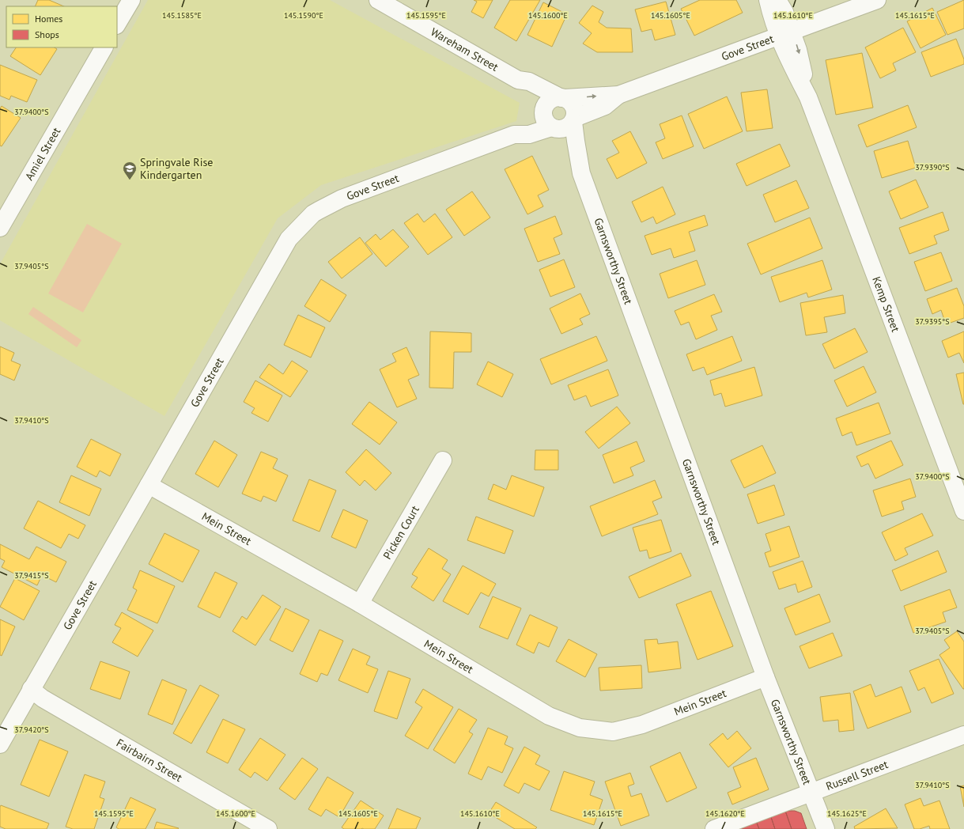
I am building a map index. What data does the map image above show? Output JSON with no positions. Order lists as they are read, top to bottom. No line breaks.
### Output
{"streets":{"street":["Gove Street","Wareham Street","Amiel Street","Garnsworthy Street","Kemp Street","Mein Street","Picken Court","Fairbairn Street","Russell Street"]},"crossings":[["Gove Street","Wareham Street"],["Gove Street","Garnsworthy Street"],["Gove Street","Kemp Street"],["Gove Street","Mein Street"],["Gove Street","Fairbairn Street"],["Wareham Street","Garnsworthy Street"],["Garnsworthy Street","Mein Street"],["Garnsworthy Street","Russell Street"],["Mein Street","Picken Court"]],"places":{"school or university":["Springvale Rise Kindergarten"]},"legend":["Homes","Shops"],"coordinates":["145.1585°E","145.1595°E","145.1605°E","145.1615°E","145.1590°E","145.1600°E","145.1610°E","37.9400°S","37.9390°S","37.9405°S","37.9395°S","37.9410°S","37.9415°S","37.9420°S","145.1620°E","145.1625°E"]}
